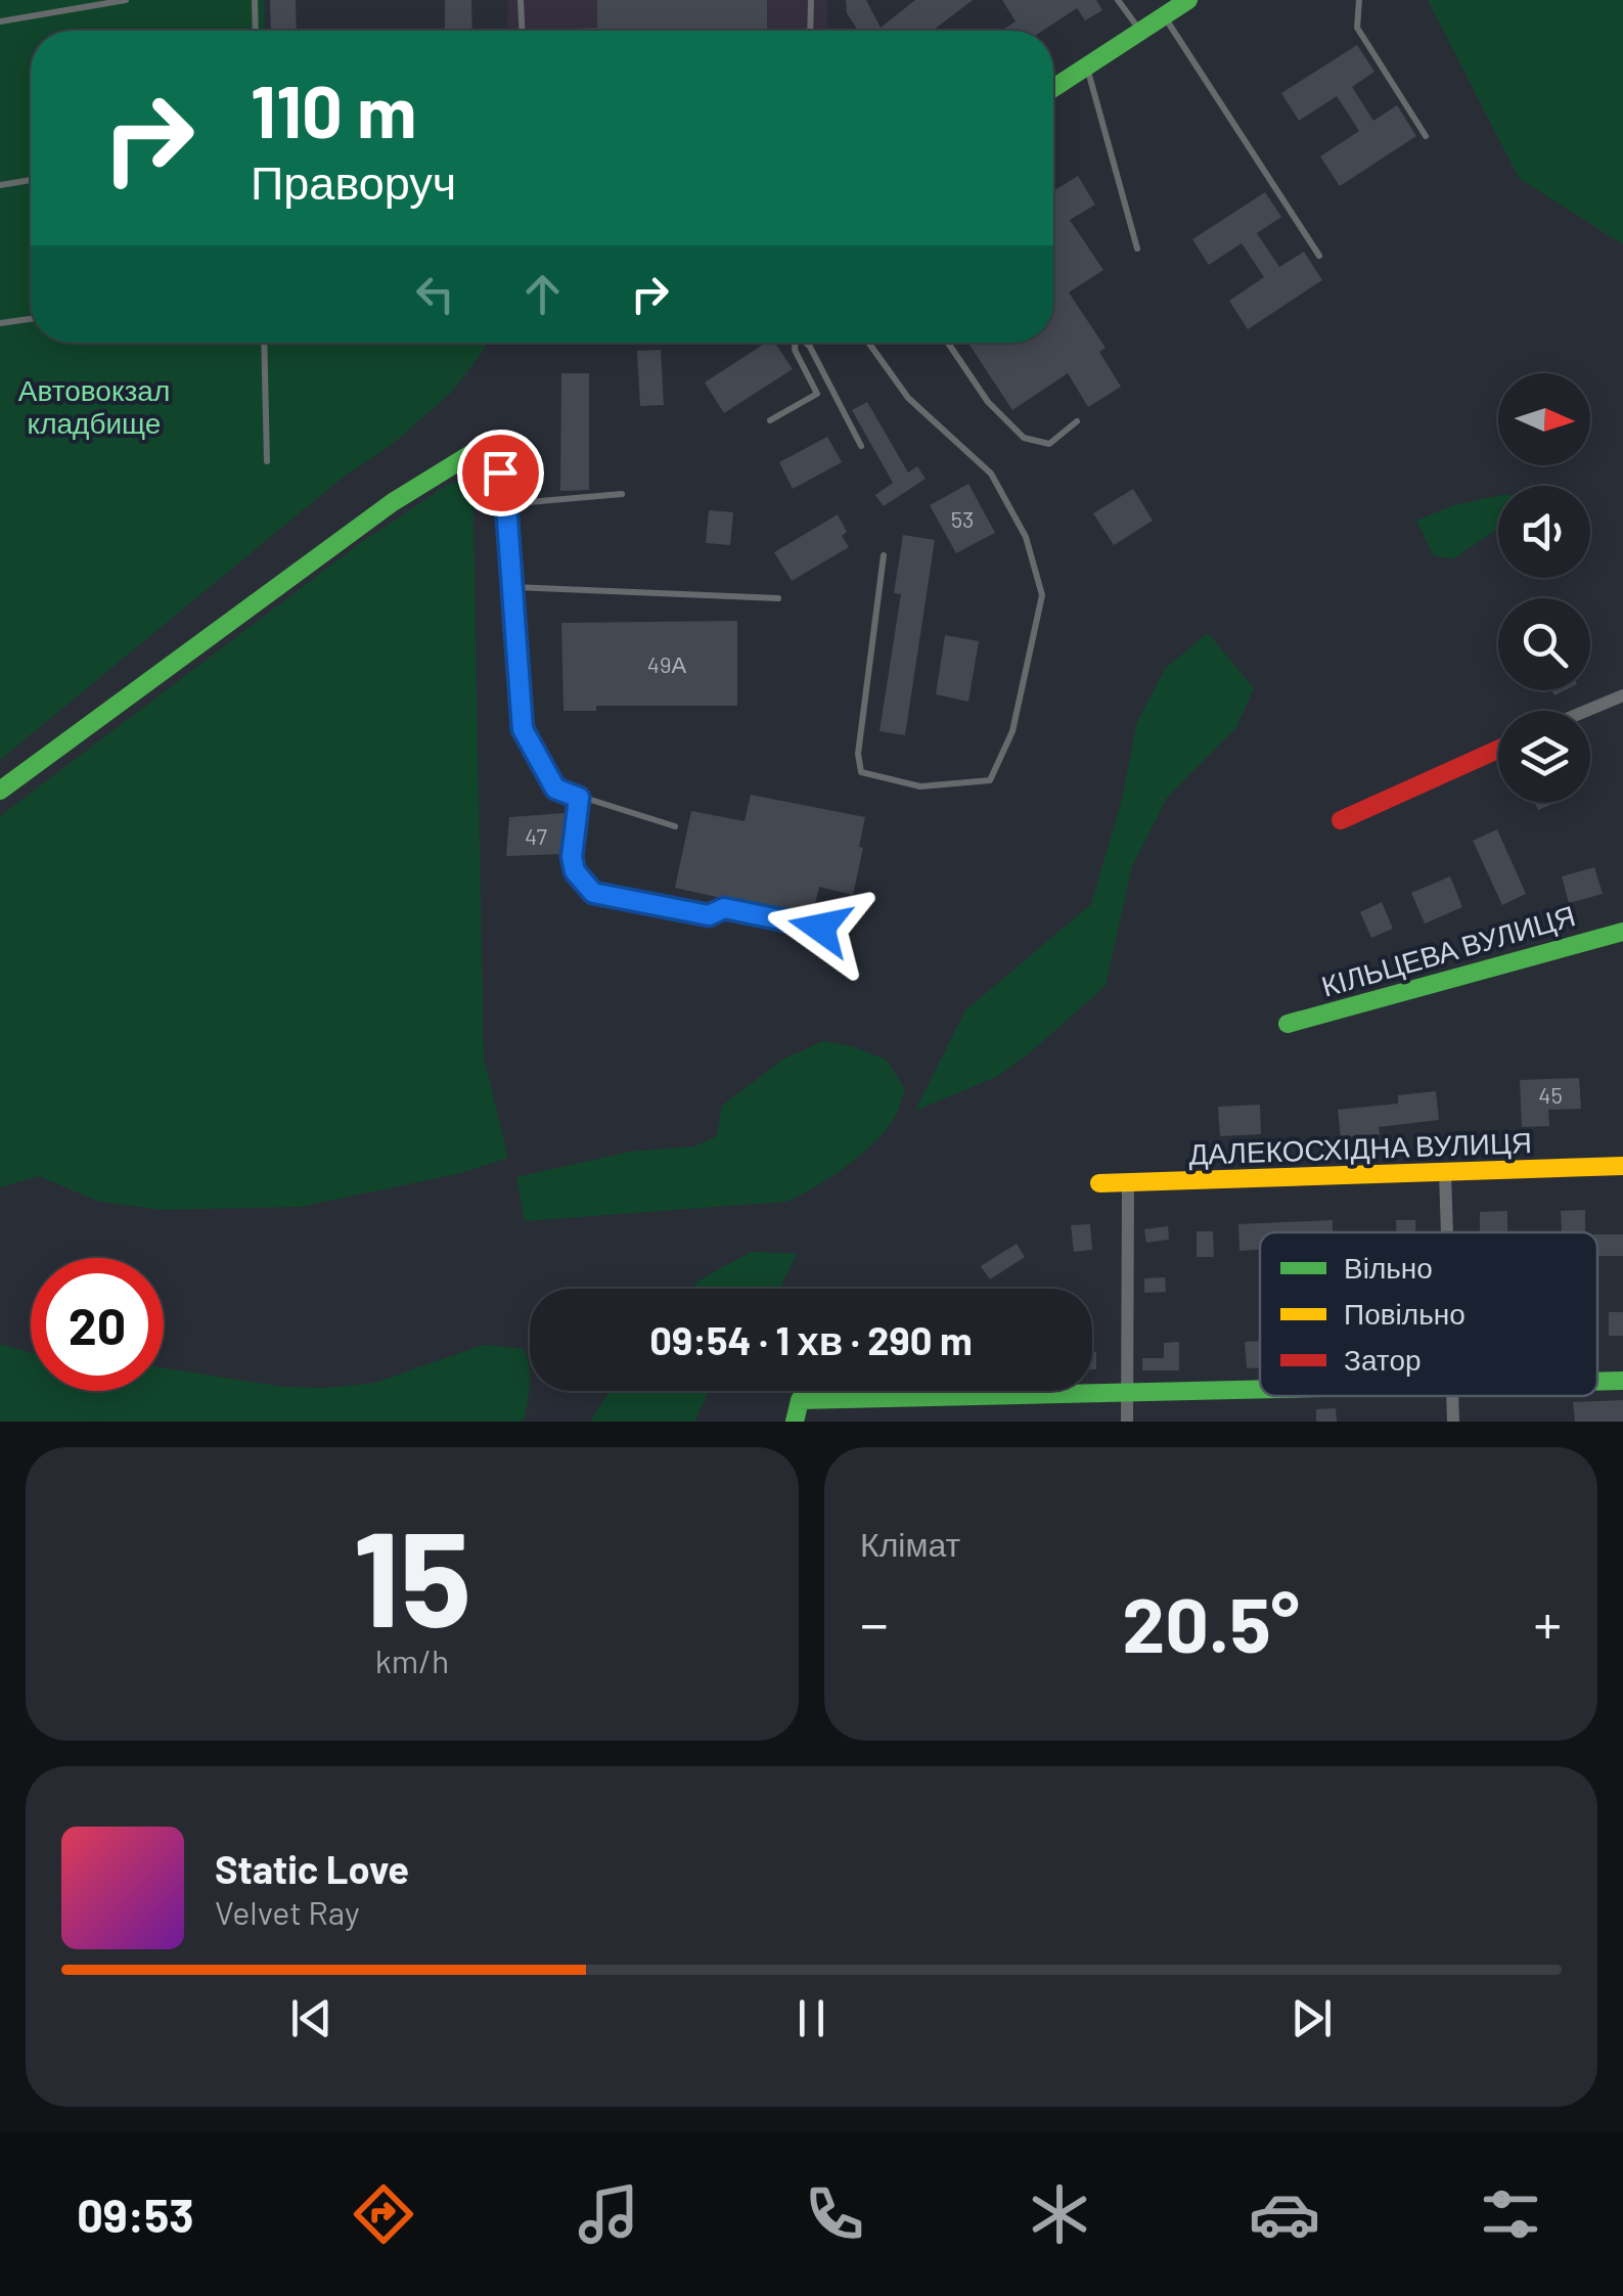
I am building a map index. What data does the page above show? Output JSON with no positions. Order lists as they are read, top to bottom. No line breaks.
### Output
{"streets":{"street":["КІЛЬЦЕВА ВУЛИЦЯ","ДАЛЕКОСХІДНА ВУЛИЦЯ"]},"parks":["Автовокзал кладбище"],"house_numbers":["53","49А","47","45"],"legend":["Вільно","Повільно","Затор"],"north":"right","page":{"turn":["110 m","Праворуч"],"limit":"20","trip":"09:54 · 1 хв · 290 m","tile":[["15","km/h"],"Клімат"],"heat":["−","20.5°","+"],"song":["Static Love","Velvet Ray"],"tabs":"09:53"}}
